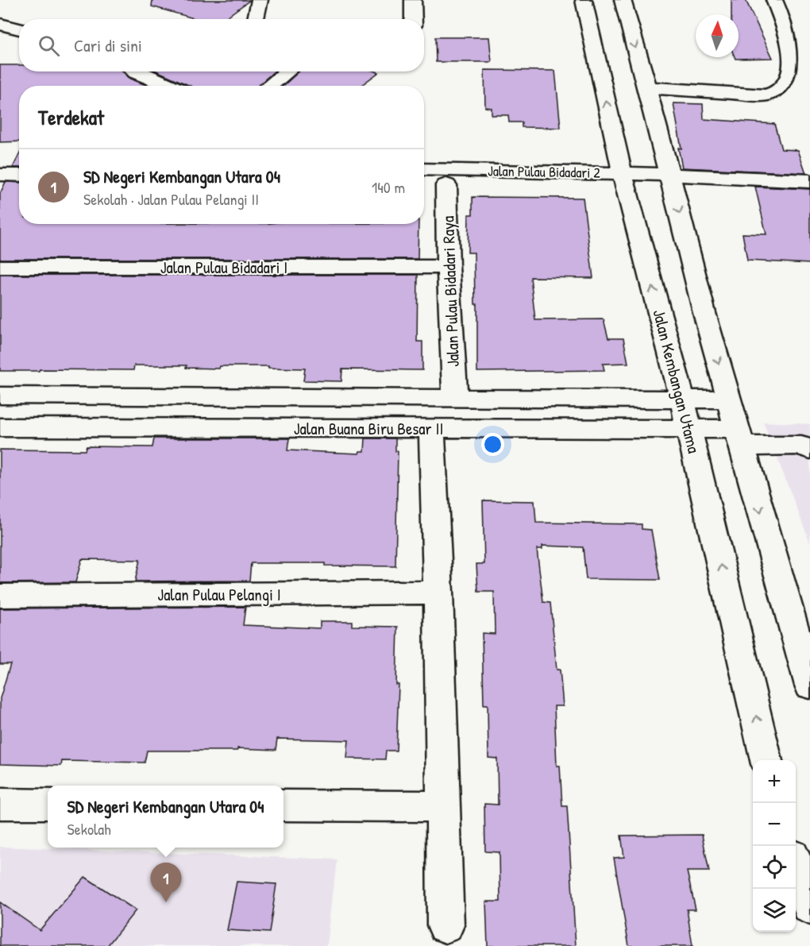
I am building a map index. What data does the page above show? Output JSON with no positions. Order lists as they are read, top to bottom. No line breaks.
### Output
{"streets":{"street":["Jalan Pulau Bidadari 2","Jalan Pulau Bidadari I","Jalan Pulau Bidadari Raya","Jalan Kembangan Utama","Jalan Buana Biru Besar II","Jalan Pulau Pelangi I"]},"crossings":[["Jalan Pulau Bidadari 2","Jalan Kembangan Utama"],["Jalan Pulau Bidadari I","Jalan Pulau Bidadari Raya"],["Jalan Pulau Bidadari Raya","Jalan Buana Biru Besar II"],["Jalan Kembangan Utama","Jalan Buana Biru Besar II"]],"north":"top","page":{"search":"Cari di sini","heading":"Terdekat","list":[{"mark":"1","name":"SD Negeri Kembangan Utara 04","note":"Sekolah · Jalan Pulau Pelangi II","value":"140 m"}],"map_buttons":["+","−"],"popup":["SD Negeri Kembangan Utara 04","Sekolah"],"pins":"1"}}
